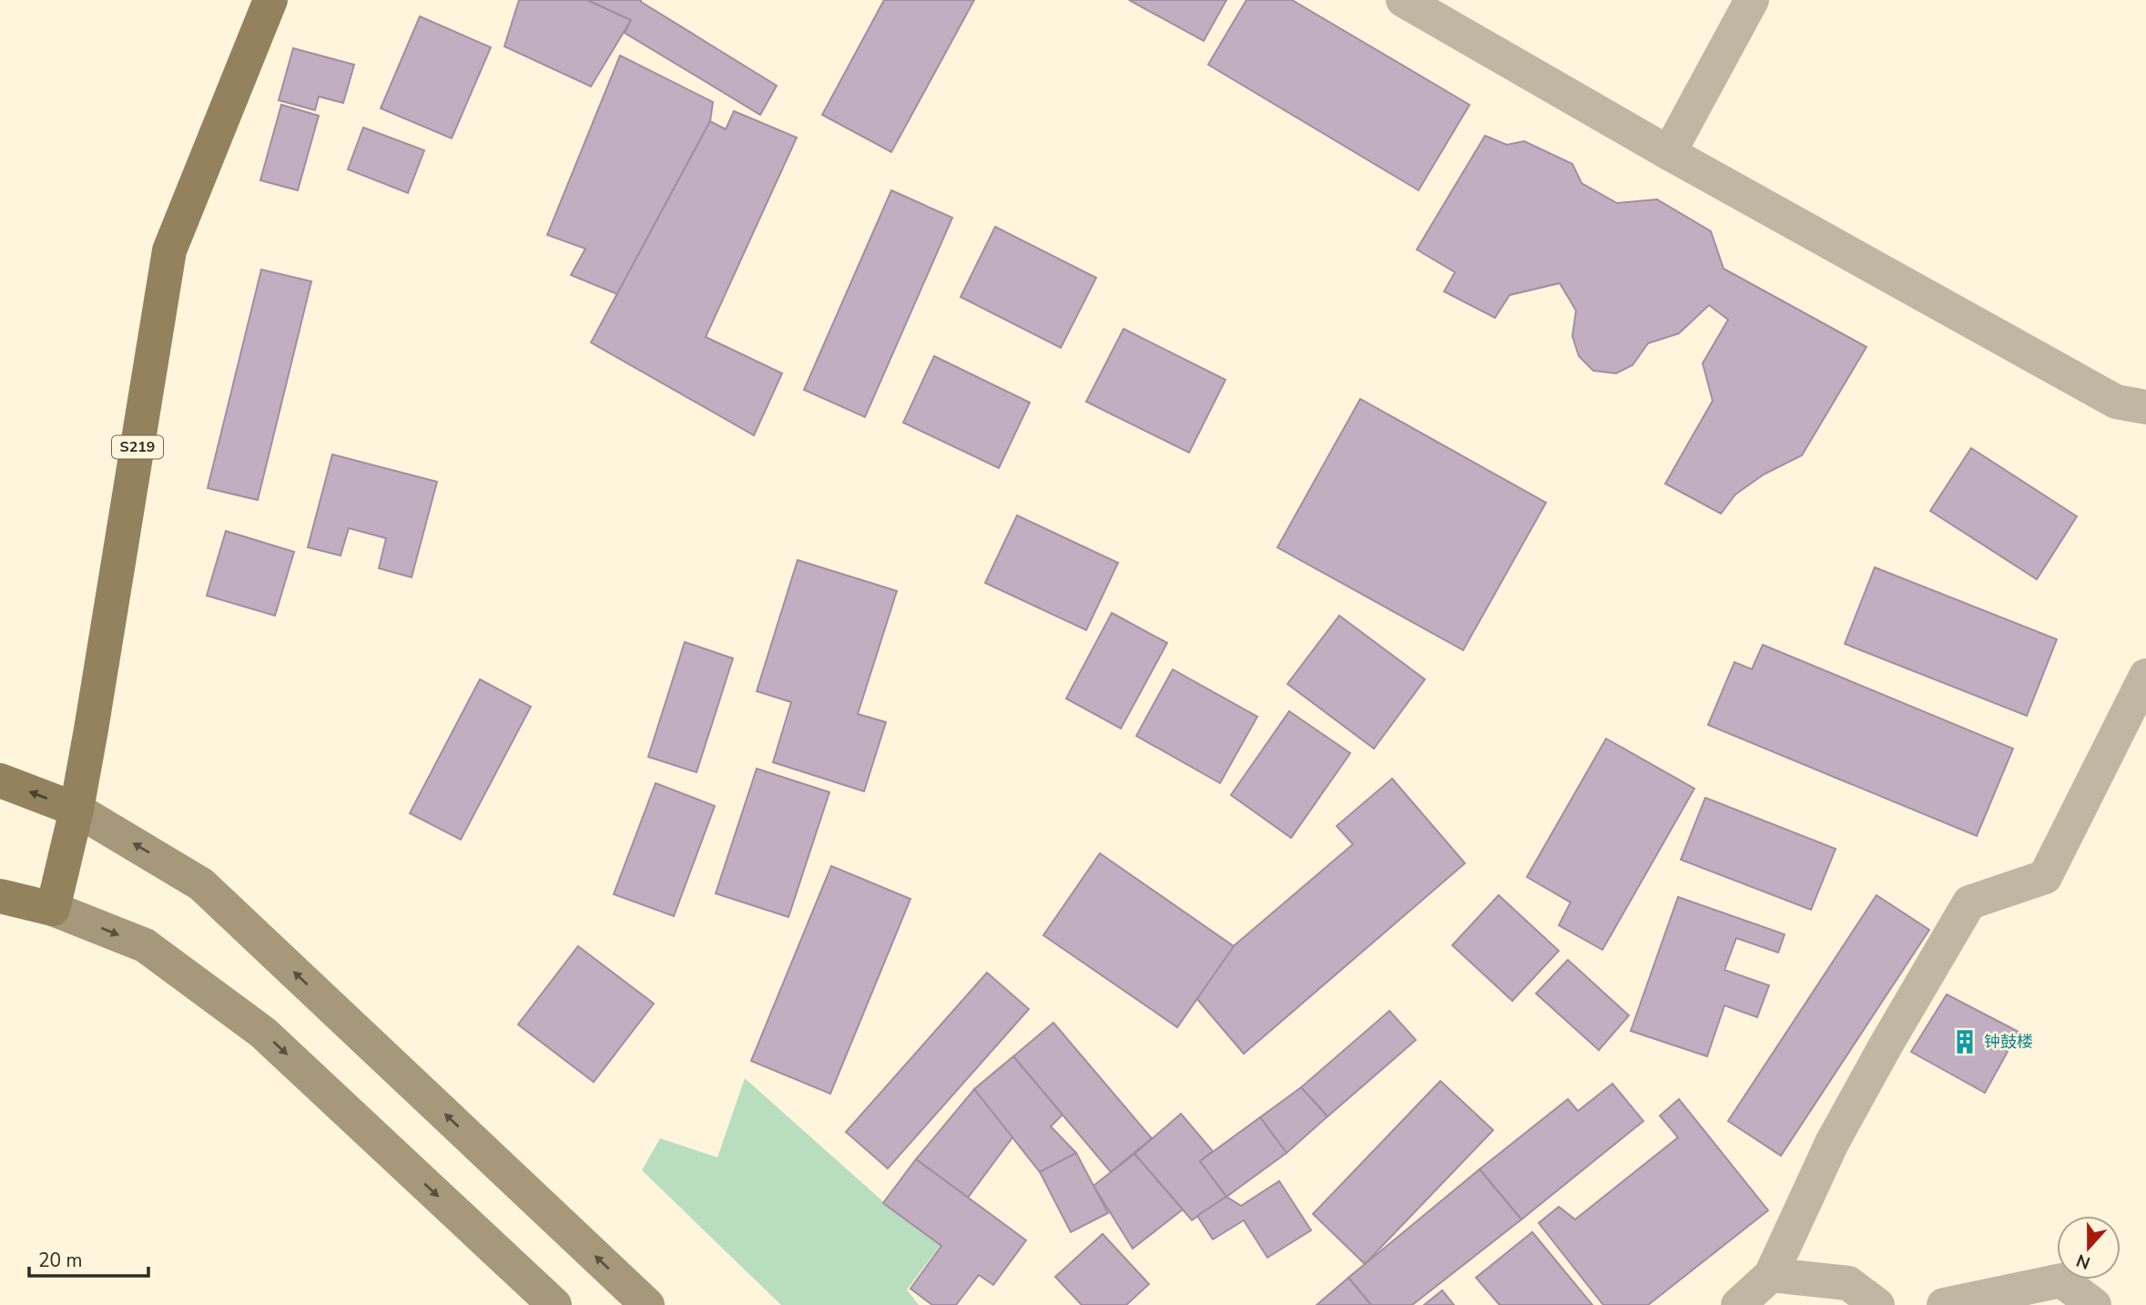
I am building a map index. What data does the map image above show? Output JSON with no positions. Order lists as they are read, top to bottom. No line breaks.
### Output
{"streets":{"main road":["S219"]},"places":{"building":["钟鼓楼"]},"scale_bar":"20 m","north":"bottom"}
